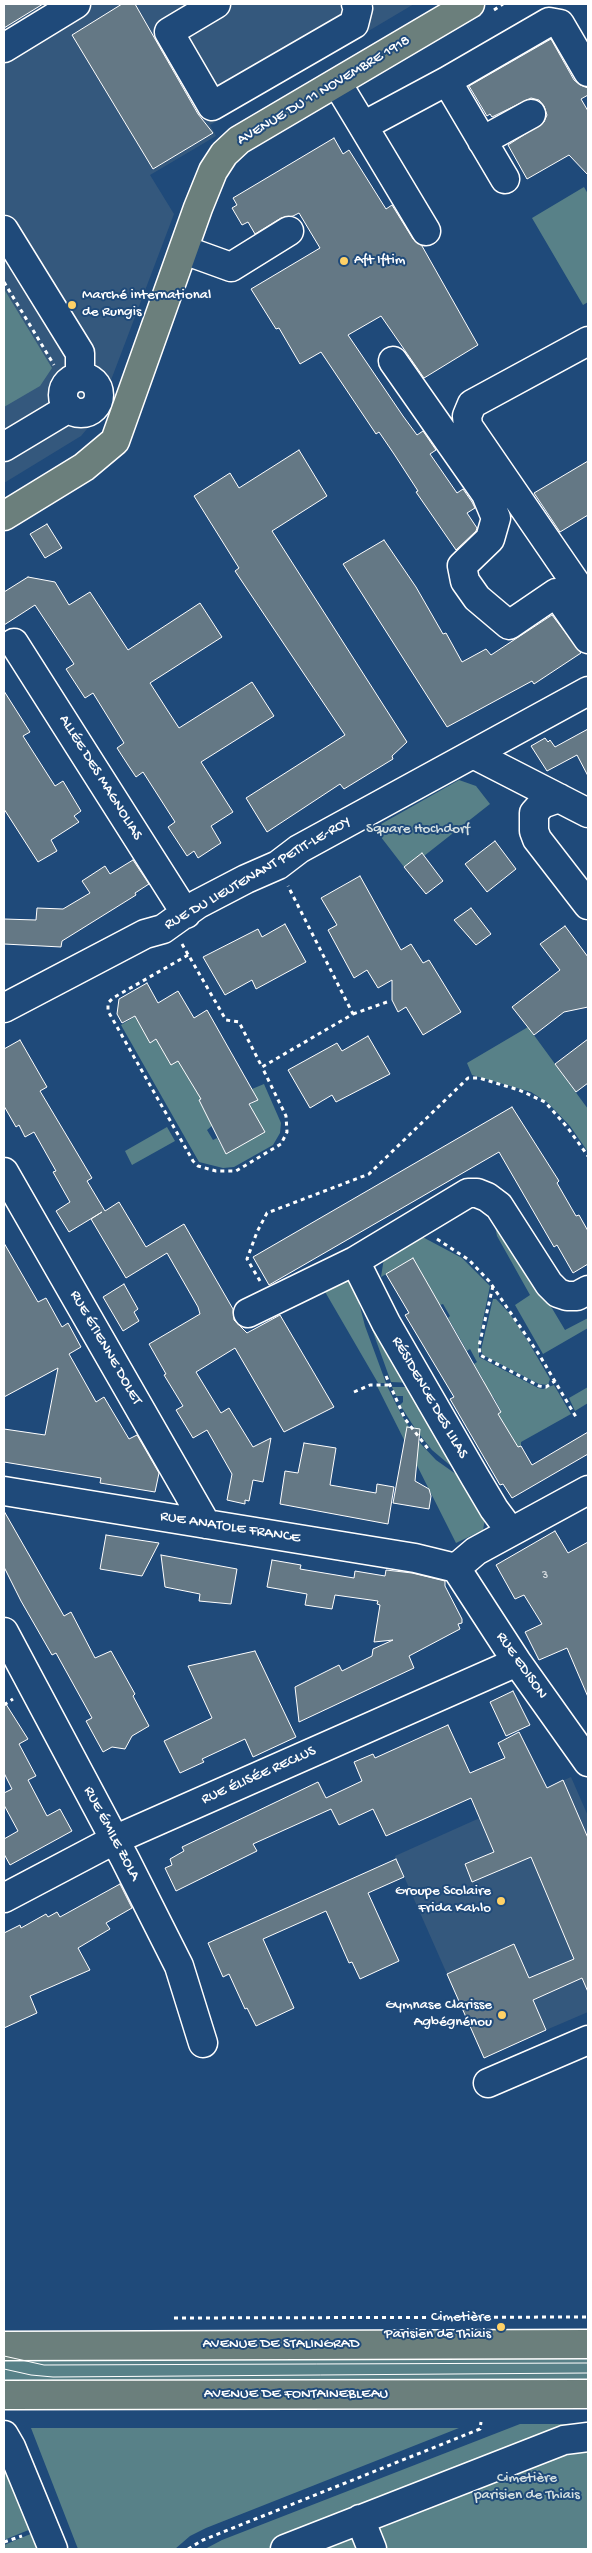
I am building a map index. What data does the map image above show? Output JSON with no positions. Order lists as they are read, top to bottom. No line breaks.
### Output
{"streets":{"main road":["AVENUE DU 11 NOVEMBRE 1918","AVENUE DE STALINGRAD","AVENUE DE FONTAINEBLEAU"],"street":["ALLÉE DES MAGNOLIAS","RUE DU LIEUTENANT PETIT-LE-ROY","RUE ÉTIENNE DOLET","RÉSIDENCE DES LILAS","RUE ANATOLE FRANCE","RUE EDISON","RUE ÉLISÉE RECLUS","RUE ÉMILE ZOLA"]},"crossings":[["ALLÉE DES MAGNOLIAS","RUE DU LIEUTENANT PETIT-LE-ROY"],["RUE ÉTIENNE DOLET","RUE ANATOLE FRANCE"],["RUE ANATOLE FRANCE","RUE EDISON"],["RUE EDISON","RUE ÉLISÉE RECLUS"],["RUE ÉLISÉE RECLUS","RUE ÉMILE ZOLA"]],"parks":["Square Hochdorf","Cimetière parisien de Thiais"],"places":["Aft Iftim","Marché international de Rungis","Groupe Scolaire Frida Kahlo","Gymnase Clarisse Agbégnénou","Cimetière Parisien de Thiais"],"house_numbers":["3"]}
